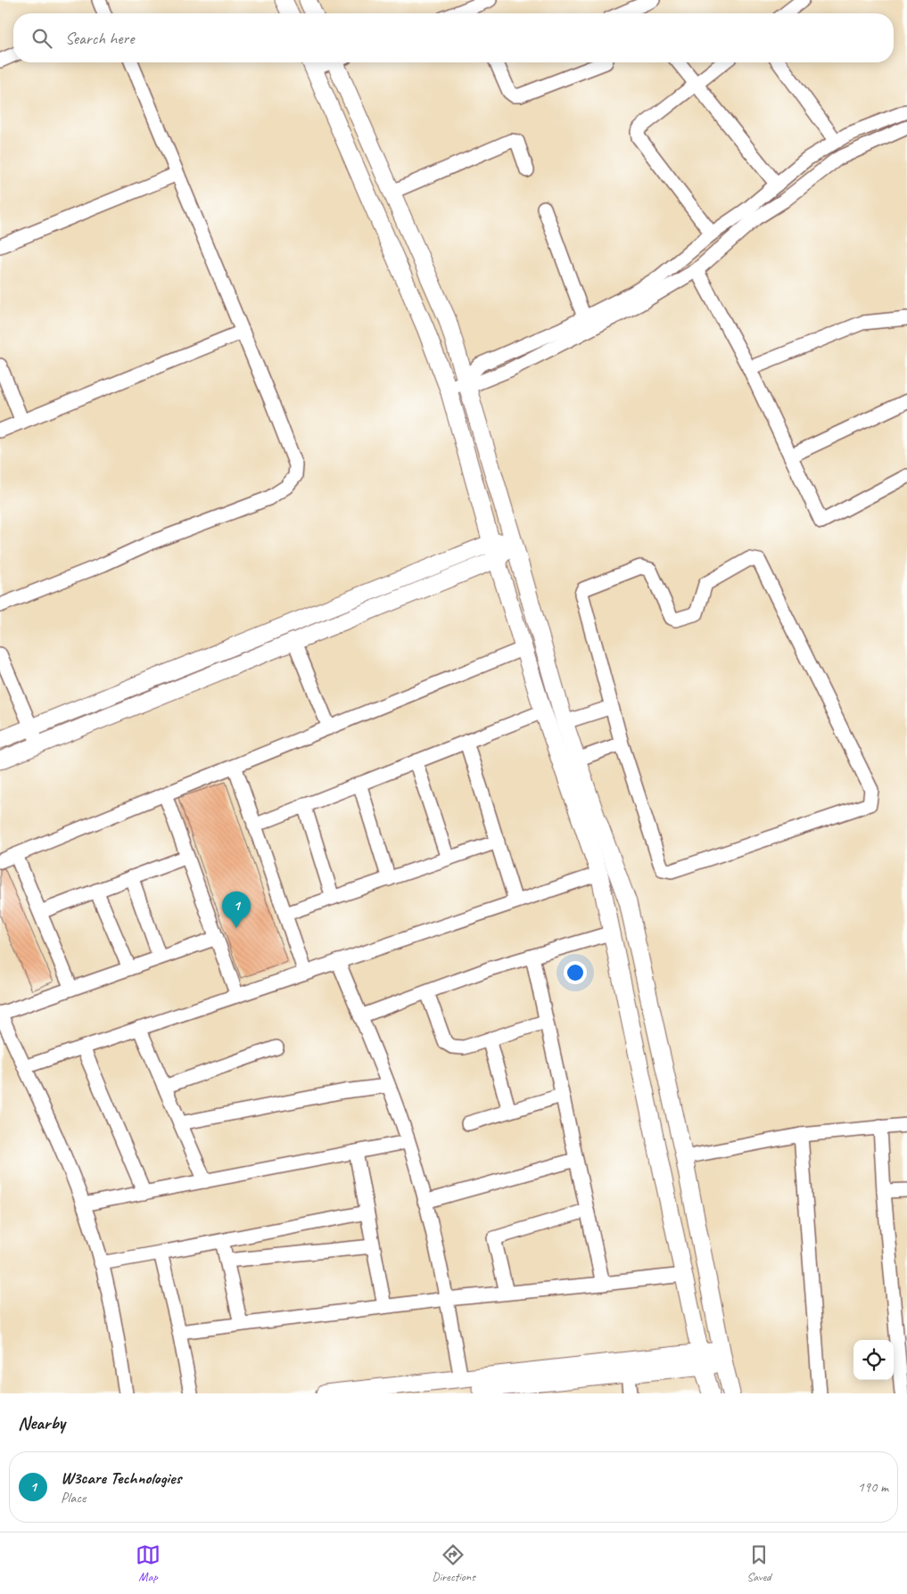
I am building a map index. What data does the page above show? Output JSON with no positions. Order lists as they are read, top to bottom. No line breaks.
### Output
{"page":{"search":"Search here","pins":"1","heading":"Nearby","list":[{"mark":"1","name":"W3care Technologies","note":"Place","value":"190 m"}],"nav":["Map","Directions","Saved"]}}
